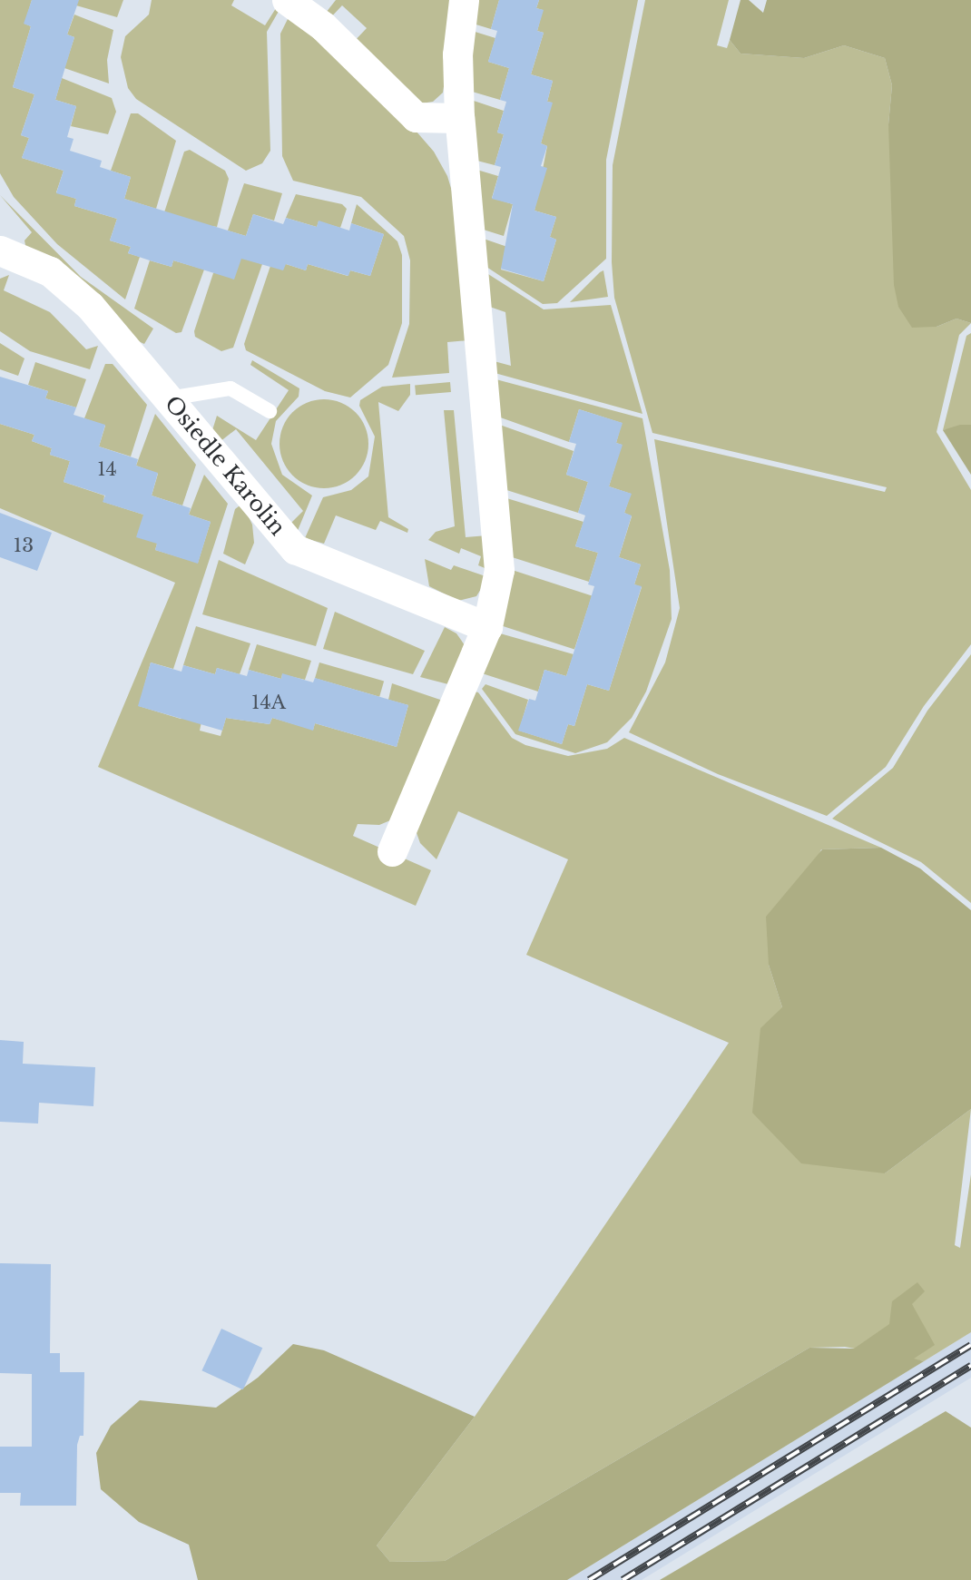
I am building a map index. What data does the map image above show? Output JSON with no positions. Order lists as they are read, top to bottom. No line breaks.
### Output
{"streets":{"street":["Osiedle Karolin"]},"house_numbers":["14","13","14A"]}
